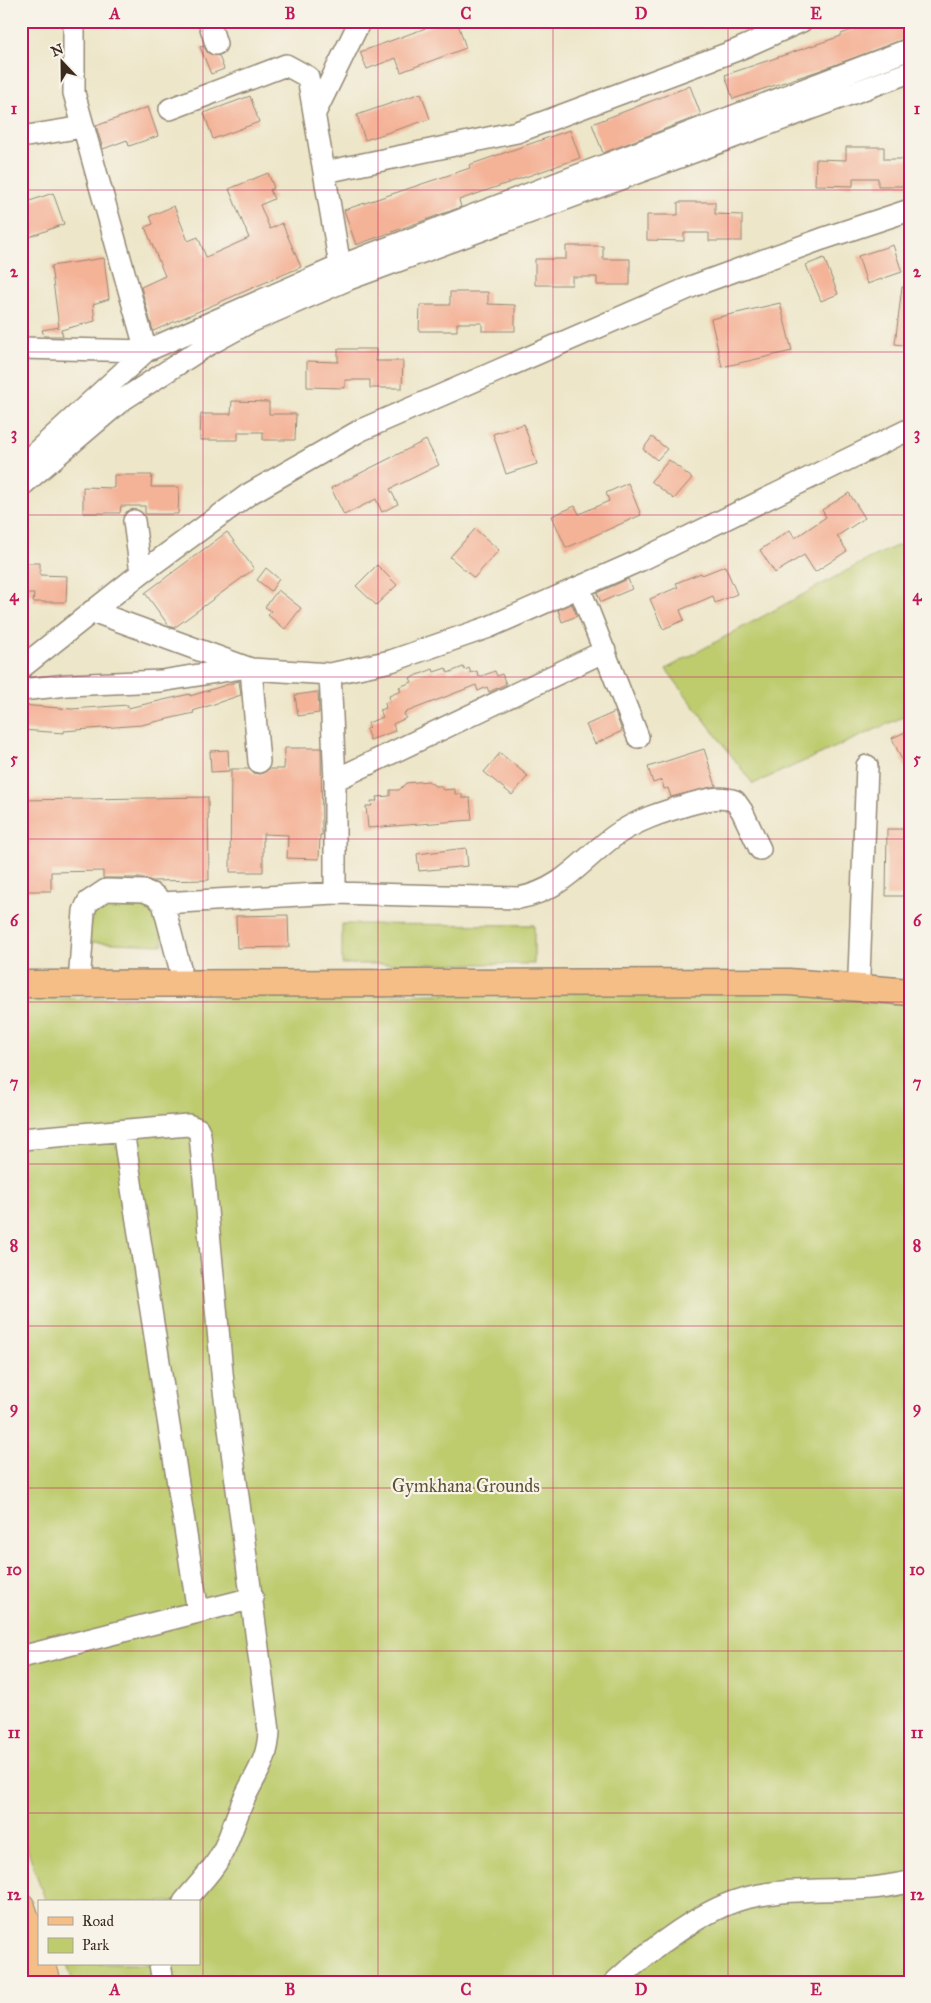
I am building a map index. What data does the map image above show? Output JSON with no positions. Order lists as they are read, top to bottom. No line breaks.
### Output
{"parks":["Gymkhana Grounds"],"legend":["Road","Park"],"north":"top","grid":{"columns":["A","B","C","D","E"],"rows":["1","2","3","4","5","6","7","8","9","10","11","12"]}}
